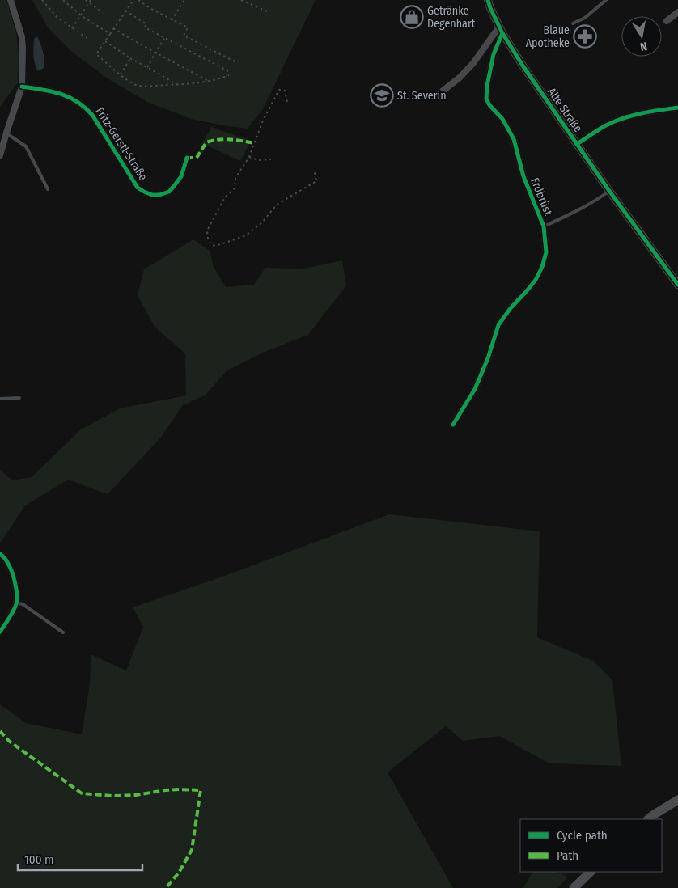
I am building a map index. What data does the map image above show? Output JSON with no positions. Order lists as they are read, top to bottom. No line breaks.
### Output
{"streets":{"street":["Alte Straße","Fritz-Gerstl-Straße","Erdbrüst"]},"crossings":[["Alte Straße","Erdbrüst"]],"places":{"shop":["Getränke Degenhart"],"pharmacy":["Blaue Apotheke"],"school or university":["St. Severin"]},"legend":["Cycle path","Path"],"scale_bar":"100 m","north":"bottom"}
